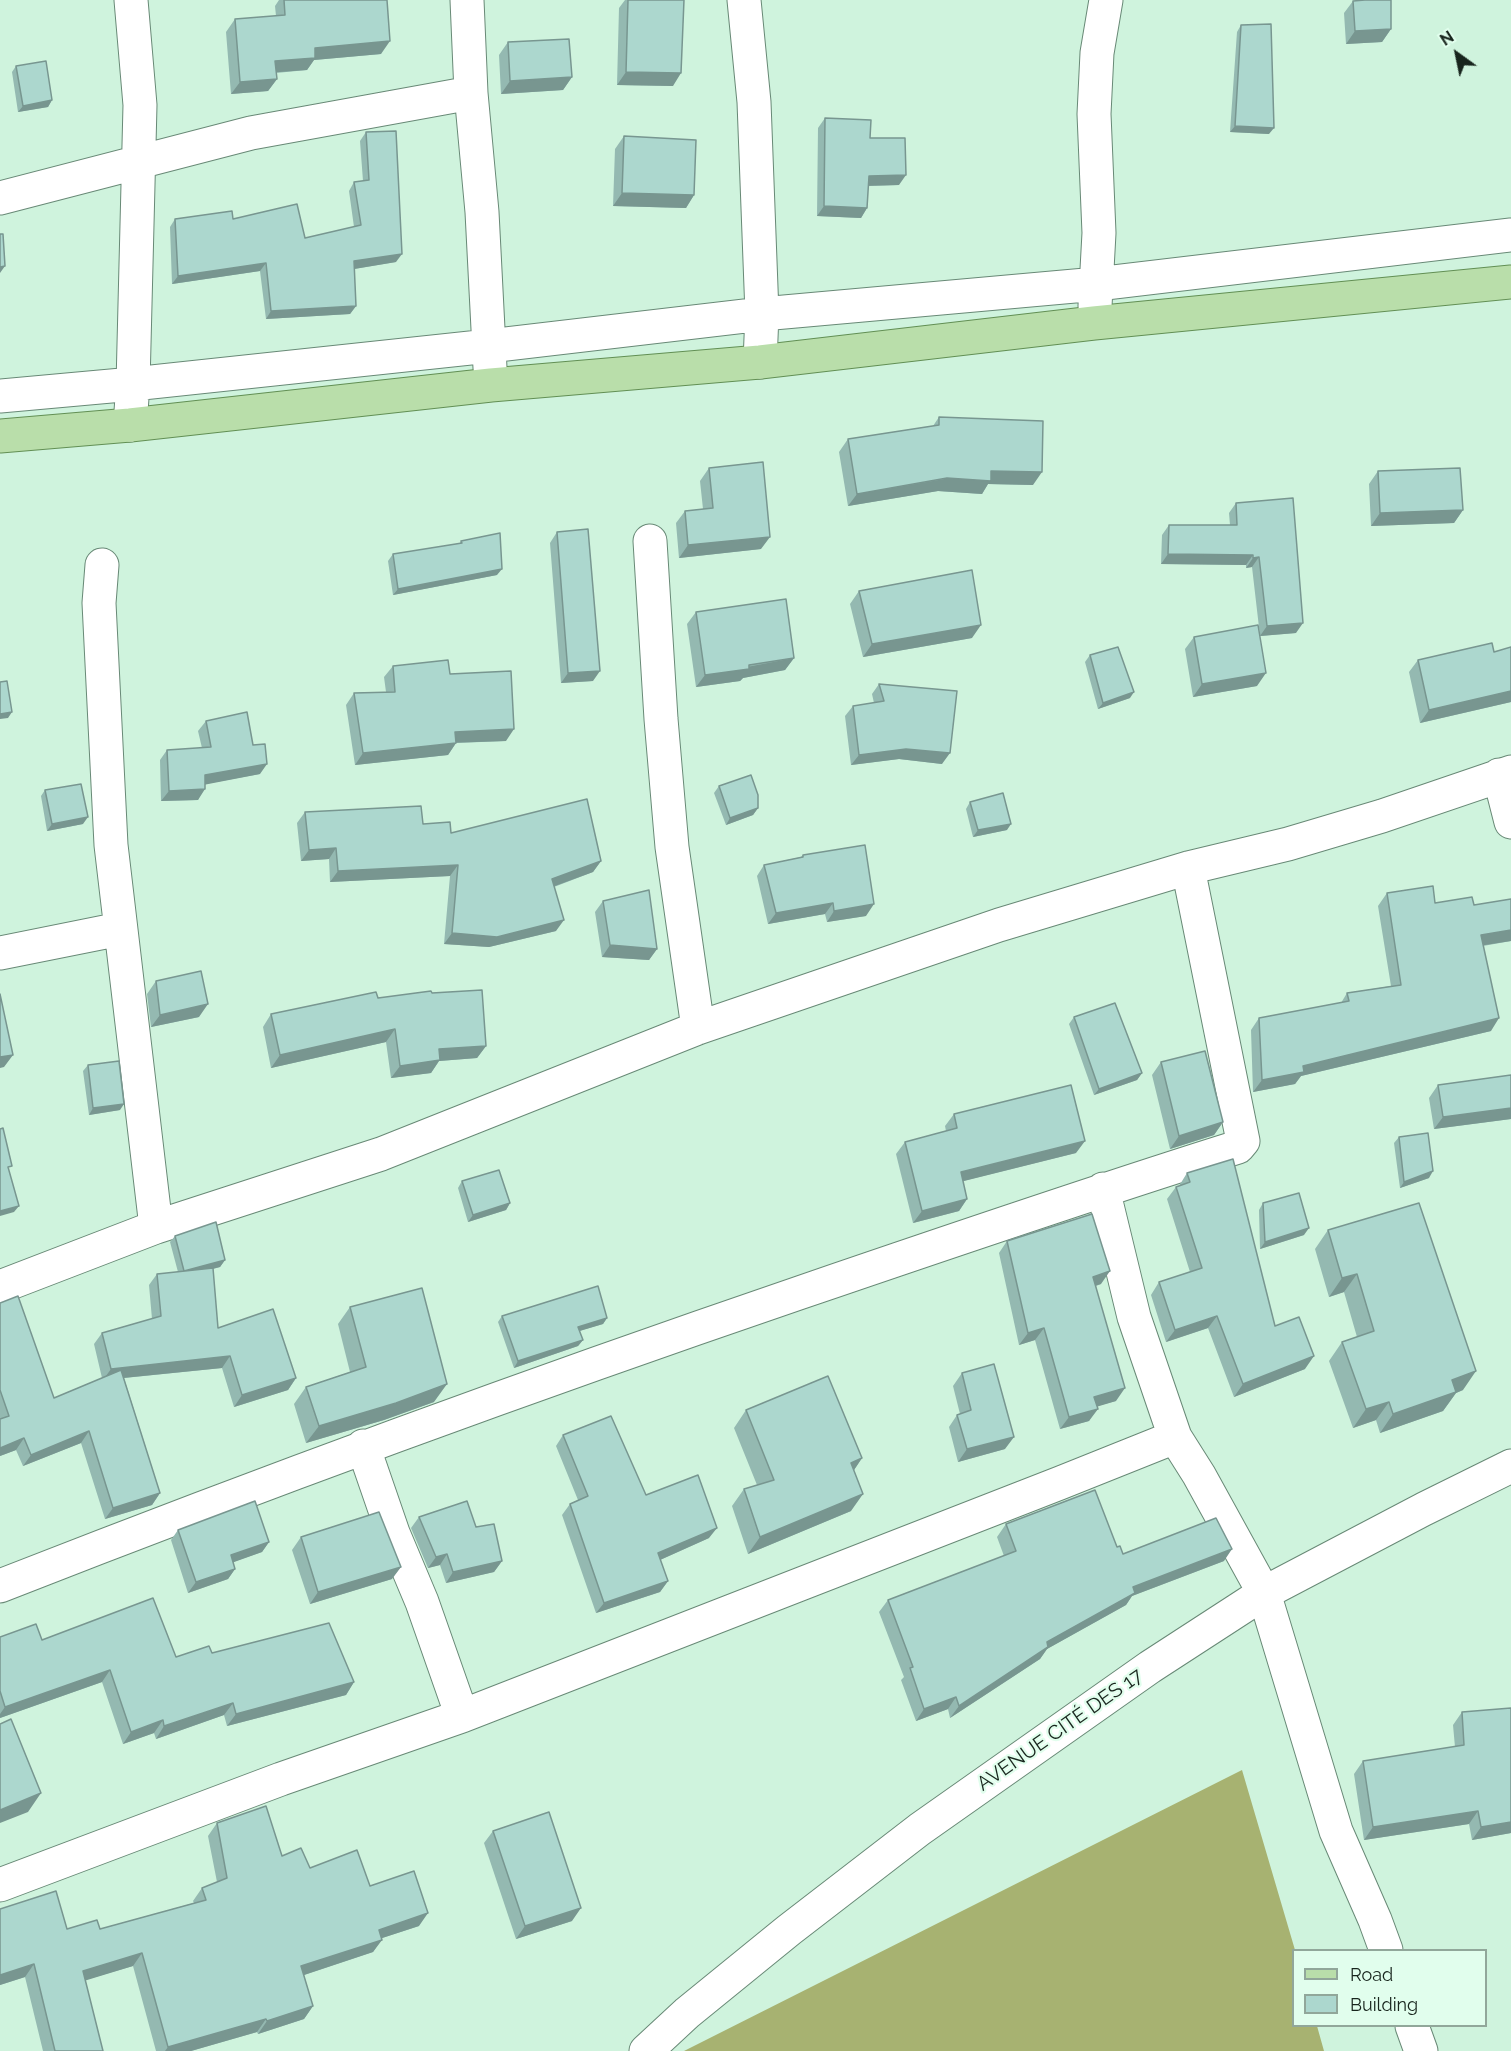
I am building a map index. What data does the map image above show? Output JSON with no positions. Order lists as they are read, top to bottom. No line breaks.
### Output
{"streets":{"street":["AVENUE CITÉ DES 17"]},"legend":["Road","Building"],"north":"top left"}
